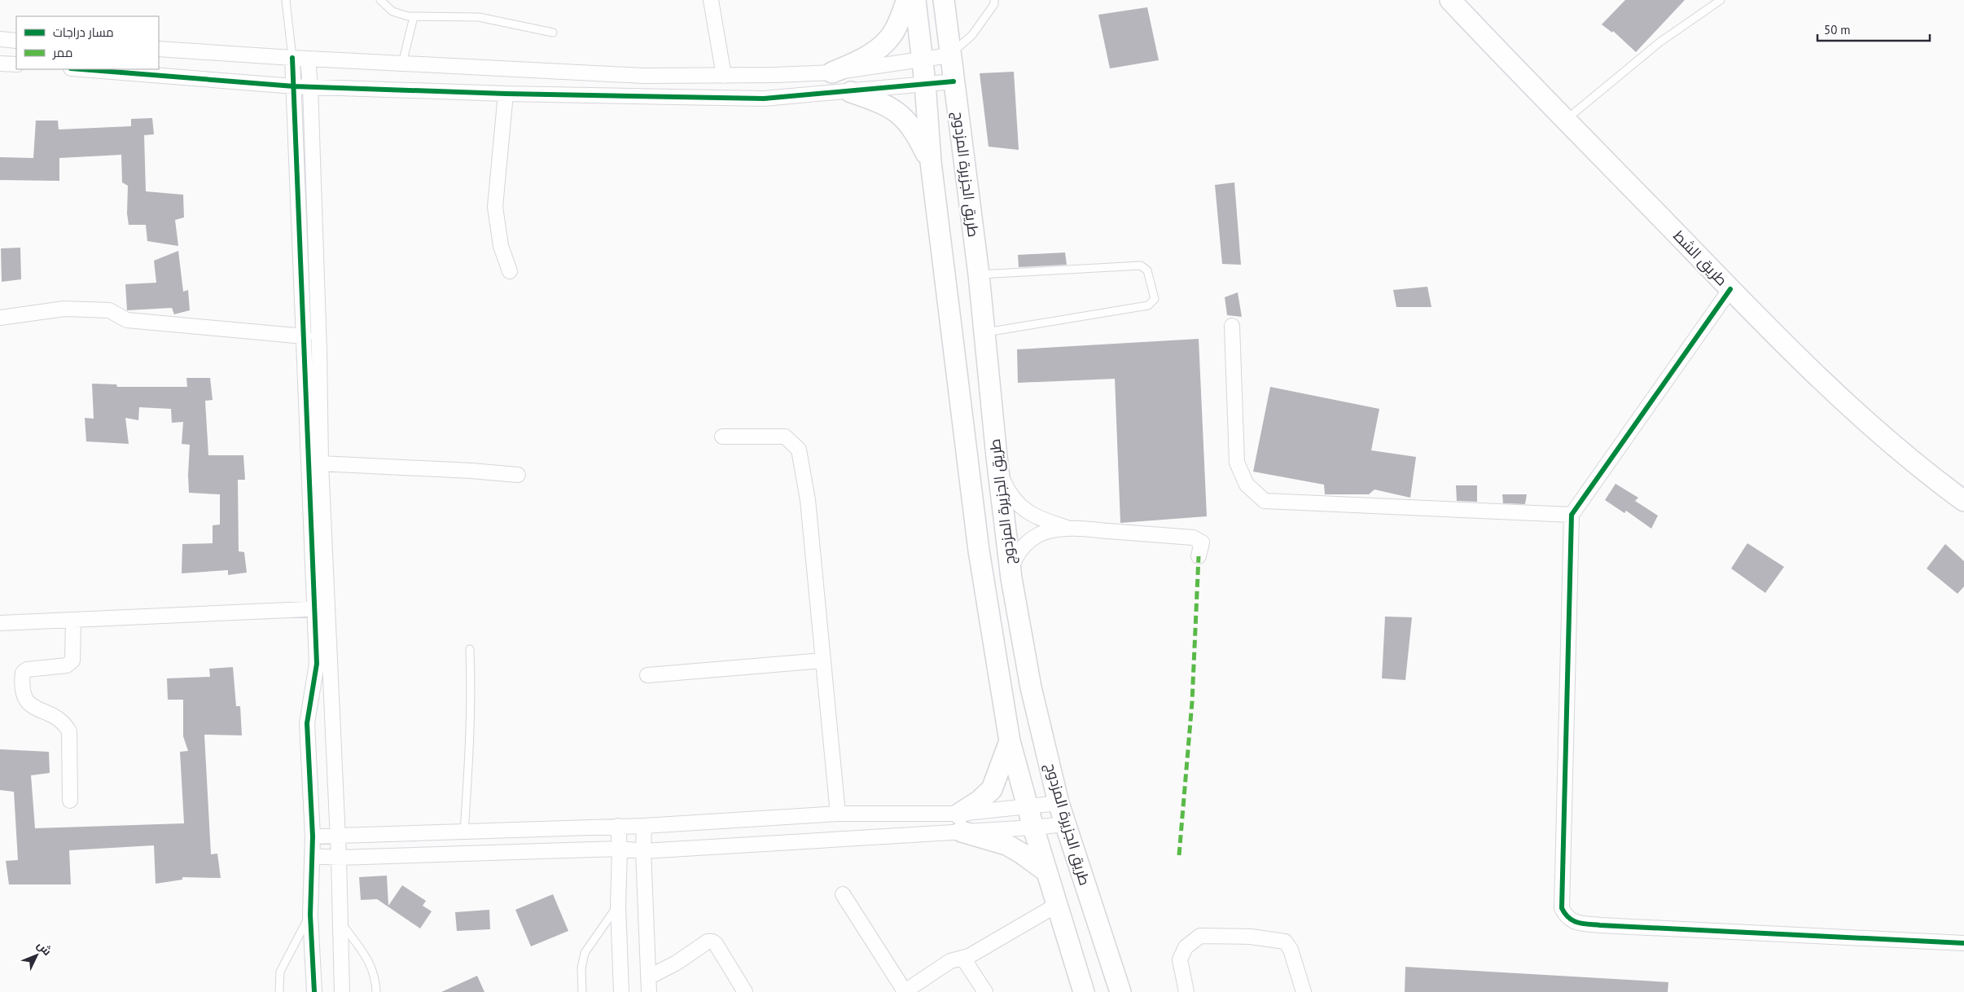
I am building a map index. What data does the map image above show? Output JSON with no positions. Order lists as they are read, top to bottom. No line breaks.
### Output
{"streets":{"main road":["طريق الجزيرة المزدوج","طريق الشط"]},"legend":["مسار دراجات","ممر"],"scale_bar":"50 m","north":"top right"}
